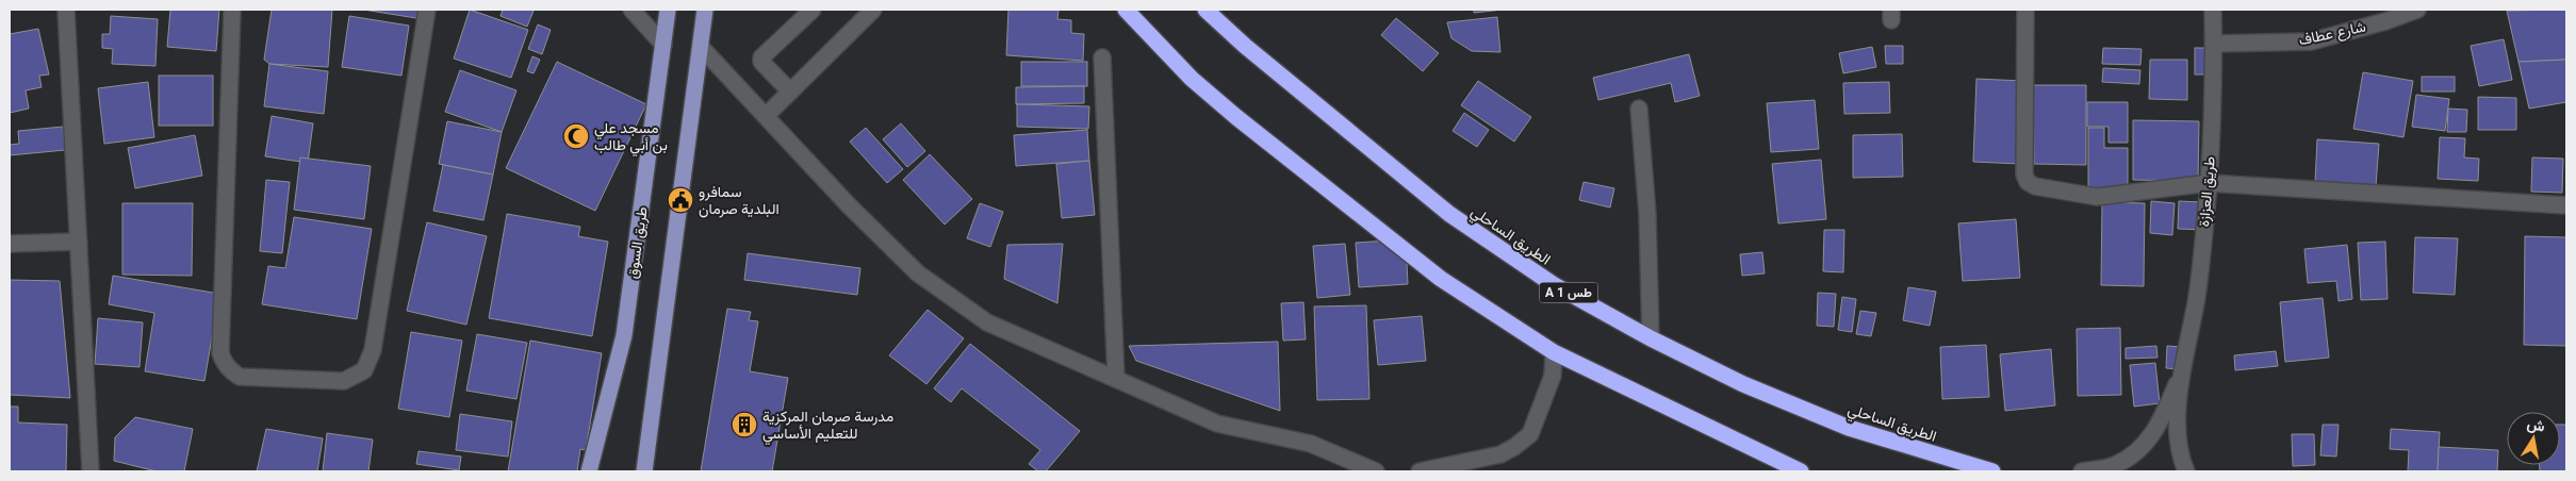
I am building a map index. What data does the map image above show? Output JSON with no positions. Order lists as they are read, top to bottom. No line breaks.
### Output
{"streets":{"highway":["الطريق الساحلي","A 1 طس"],"main road":["طريق السوق"],"street":["شارع عطاف","طريق العزازة"]},"crossings":[["شارع عطاف","طريق العزازة"]],"places":{"mosque":["مسجد علي بن أبي طالب"],"public building":["سمافرو البلدية صرمان"],"building":["مدرسة صرمان المركزية للتعليم الأساسي"]},"north":"top"}
